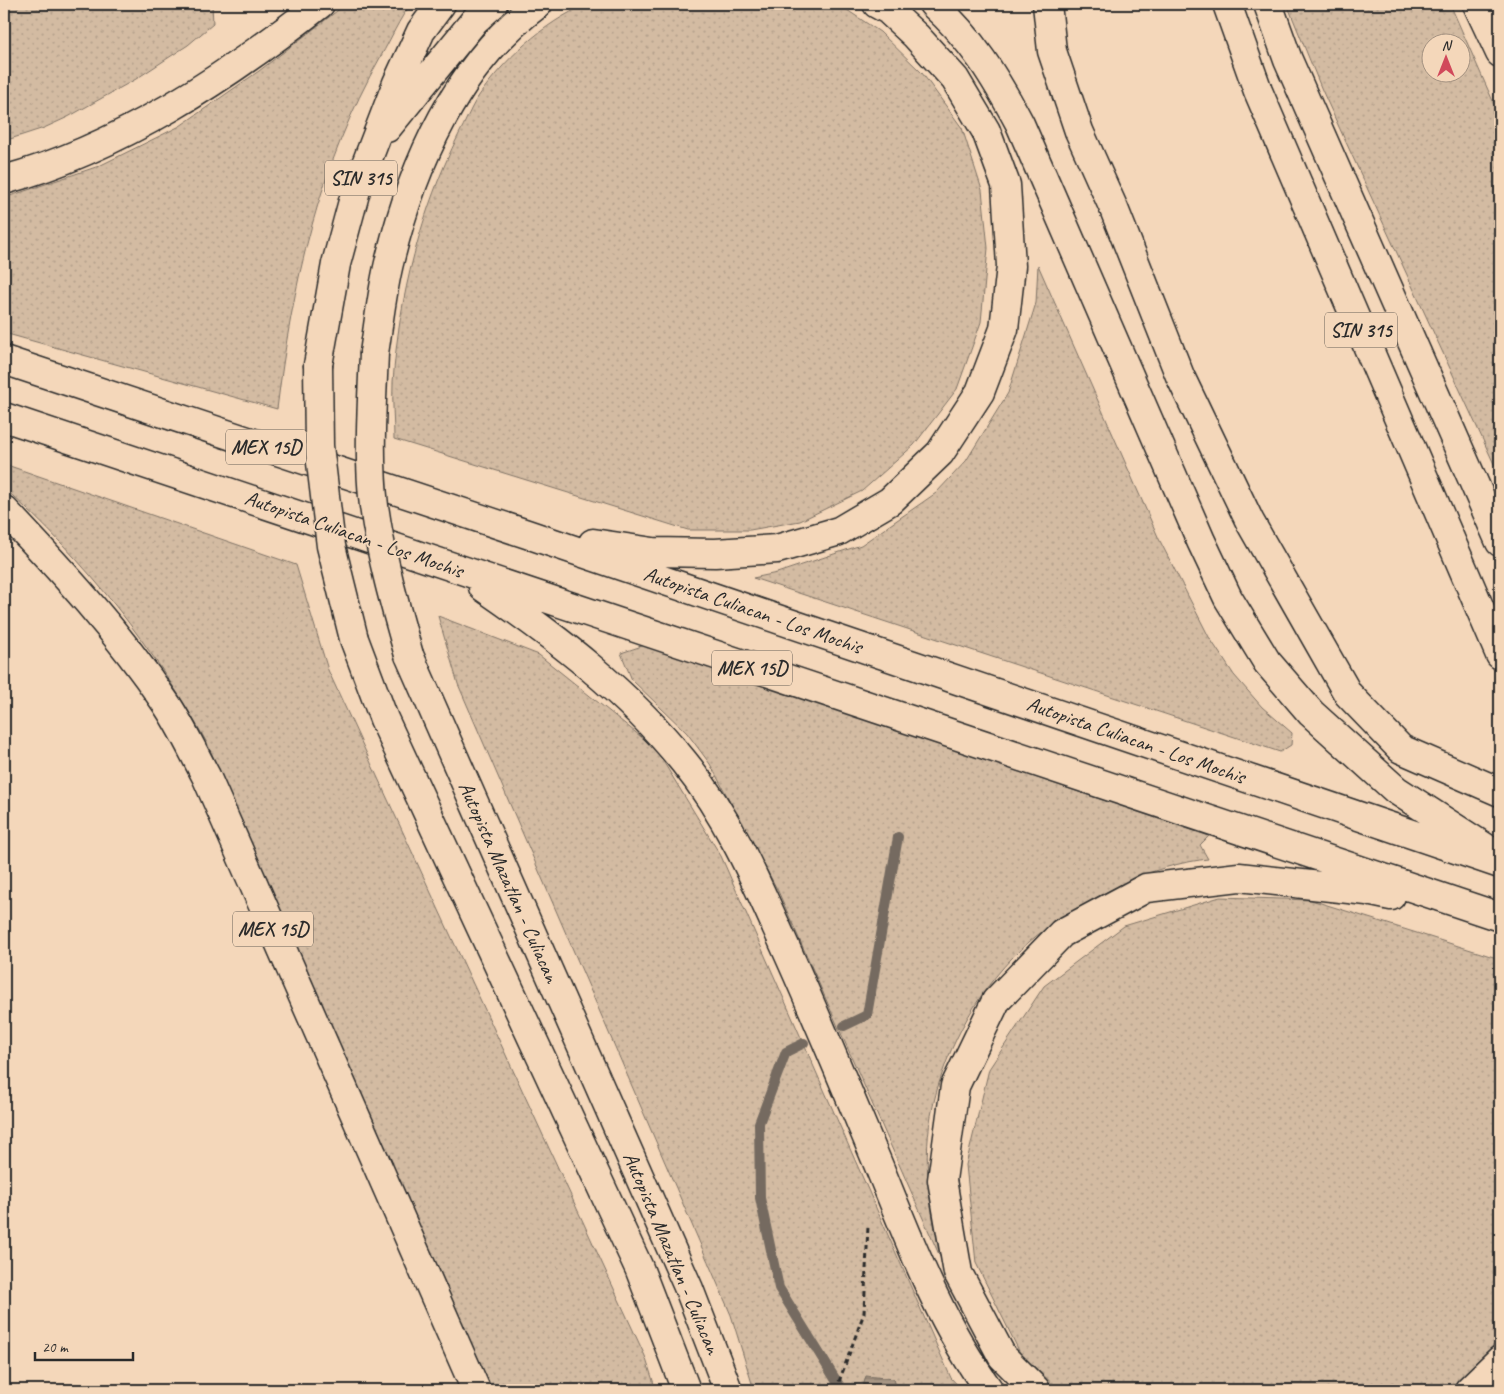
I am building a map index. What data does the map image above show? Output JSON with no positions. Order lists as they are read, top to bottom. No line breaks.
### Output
{"streets":{"highway":["SIN 315","MEX 15D","Autopista Culiacan - Los Mochis","Autopista Mazatlan - Culiacan"]},"crossings":[["SIN 315","Autopista Mazatlan - Culiacan"],["MEX 15D","Autopista Culiacan - Los Mochis"]],"scale_bar":"20 m","north":"top"}
